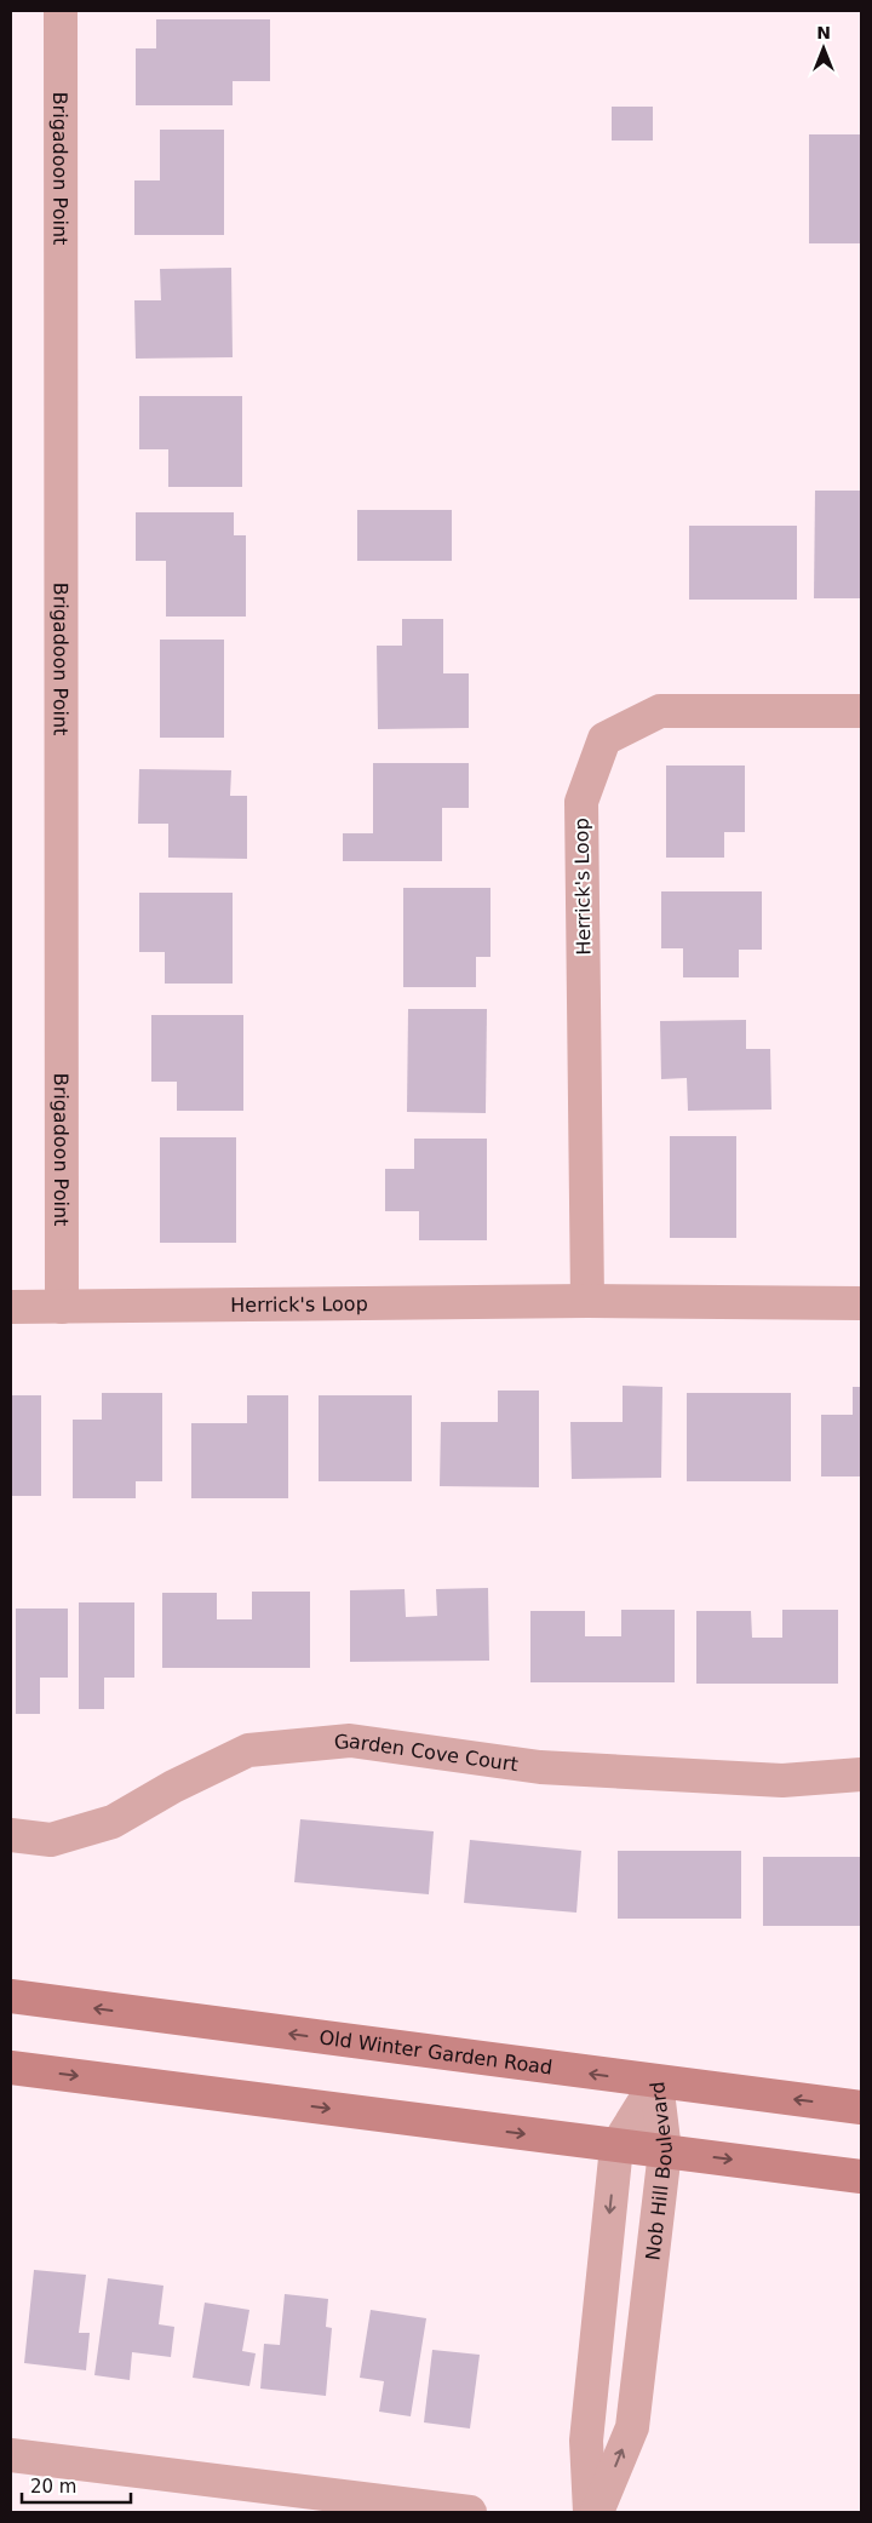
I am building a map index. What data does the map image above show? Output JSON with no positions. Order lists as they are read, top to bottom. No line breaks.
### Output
{"streets":{"main road":["Old Winter Garden Road"],"street":["Brigadoon Point","Herrick's Loop","Garden Cove Court","Nob Hill Boulevard"]},"crossings":[["Brigadoon Point","Herrick's Loop"],["Old Winter Garden Road","Nob Hill Boulevard"]],"scale_bar":"20 m","north":"top"}
